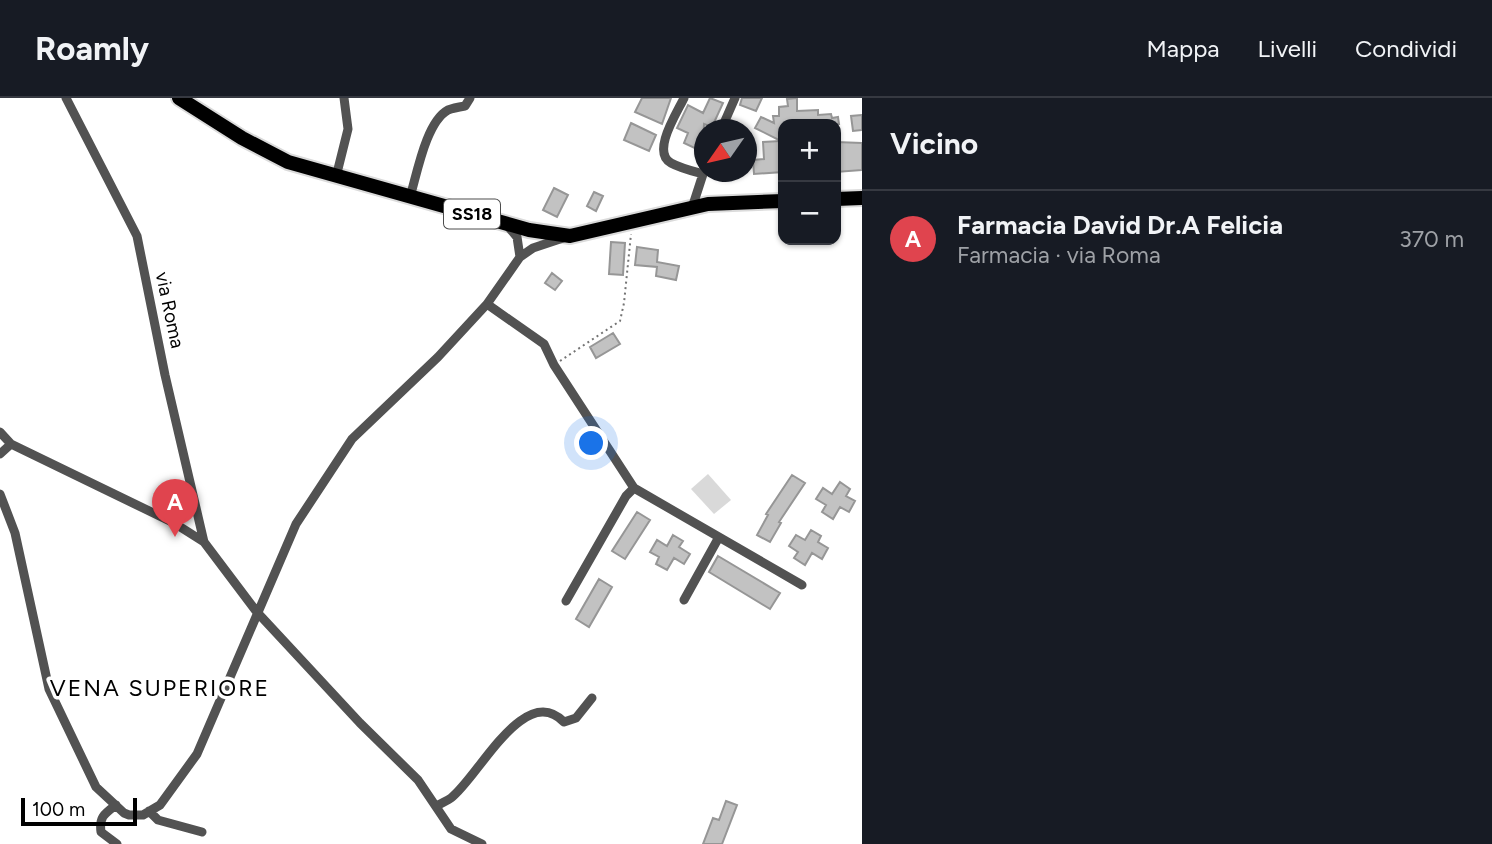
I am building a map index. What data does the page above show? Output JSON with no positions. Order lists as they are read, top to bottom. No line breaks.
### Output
{"streets":{"main road":["SS18"],"street":["via Roma"]},"districts":["VENA SUPERIORE"],"scale_bar":"100 m","north":"bottom left","page":{"header":"Roamly","nav":["Mappa","Livelli","Condividi"],"heading":"Vicino","map_buttons":["+","−"],"list":[{"mark":"A","name":"Farmacia David Dr.A Felicia","note":"Farmacia · via Roma","value":"370 m"}],"pins":"A","scale":"100 m"}}
